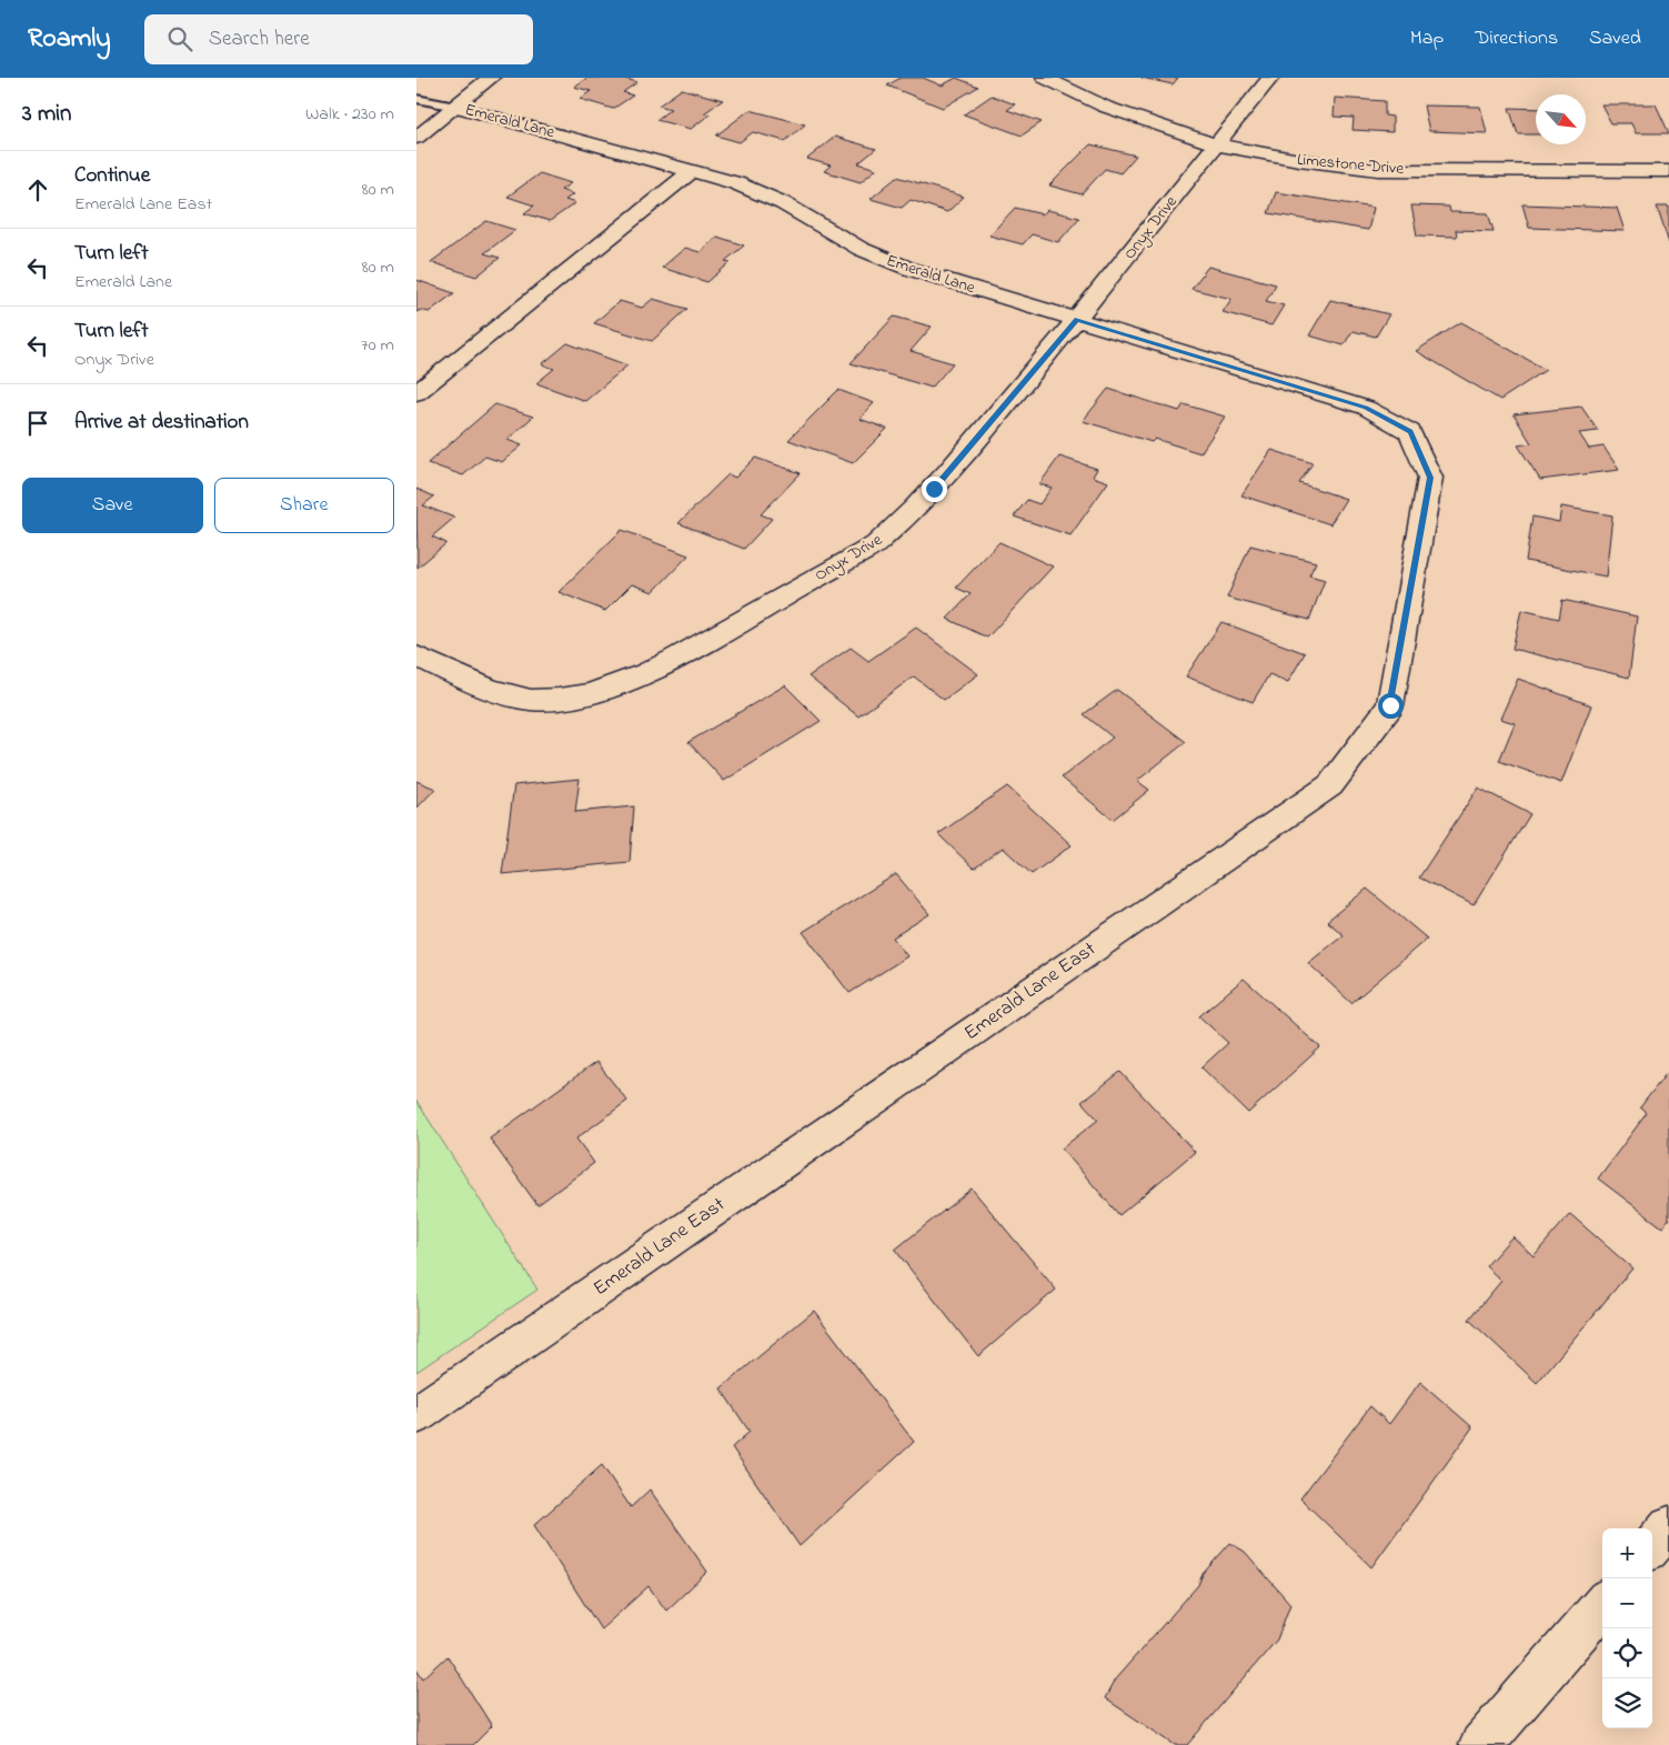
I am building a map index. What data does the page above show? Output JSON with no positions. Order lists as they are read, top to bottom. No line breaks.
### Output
{"streets":{"street":["Emerald Lane","Limestone Drive","Onyx Drive","Emerald Lane East"]},"crossings":[["Emerald Lane","Onyx Drive"],["Emerald Lane","Emerald Lane East"],["Limestone Drive","Onyx Drive"]],"north":"bottom right","page":{"header":"Roamly","search":"Search here","nav":["Map","Directions","Saved"],"heading":["3 min","Walk · 230 m"],"list":[["Continue","Emerald Lane East","80 m"],["Turn left","Emerald Lane","80 m"],["Turn left","Onyx Drive","70 m"],"Arrive at destination"],"buttons":["Save","Share"],"map_buttons":["+","−"]}}
